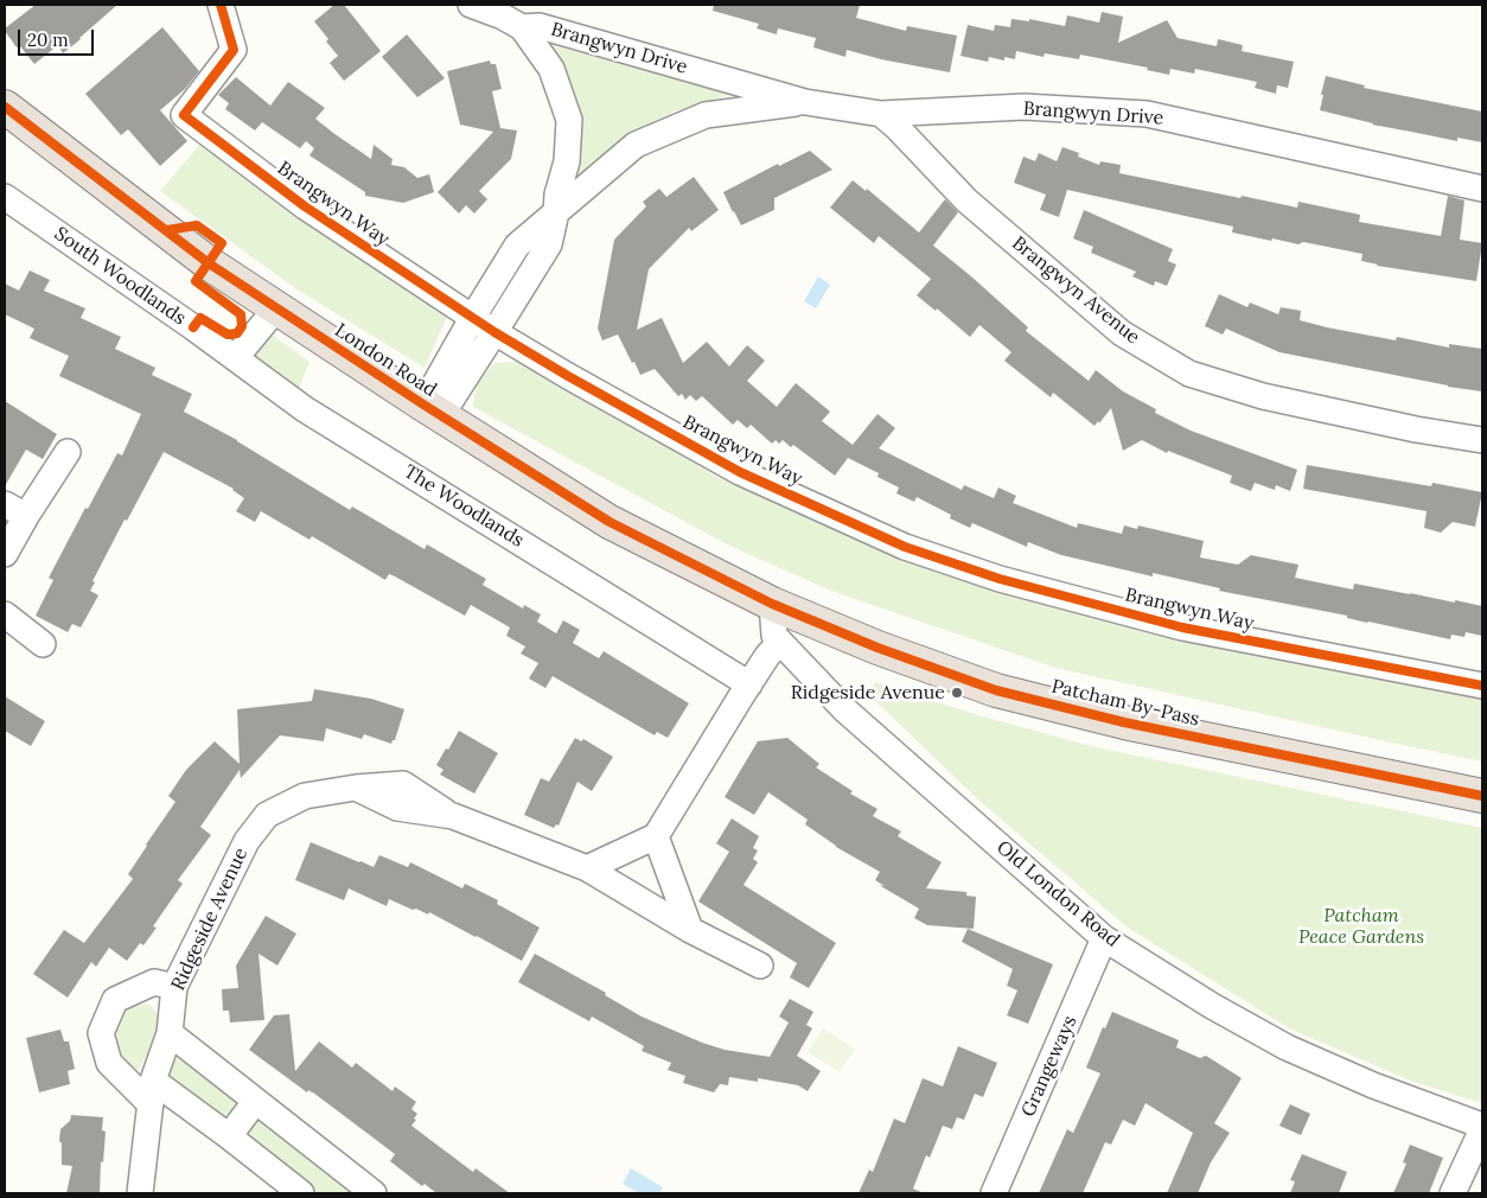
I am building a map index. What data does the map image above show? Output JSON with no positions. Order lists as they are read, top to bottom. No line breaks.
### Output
{"streets":{"highway":["London Road","Patcham By-Pass"],"street":["Brangwyn Drive","Brangwyn Way","South Woodlands","Brangwyn Avenue","The Woodlands","Old London Road","Ridgeside Avenue","Grangeways"]},"crossings":[["Brangwyn Drive","Brangwyn Way"],["Brangwyn Drive","Brangwyn Avenue"],["Brangwyn Drive","London Road"],["South Woodlands","The Woodlands"],["London Road","Patcham By-Pass"],["Old London Road","Grangeways"]],"parks":["Patcham Peace Gardens"],"places":["Ridgeside Avenue"],"scale_bar":"20 m"}
